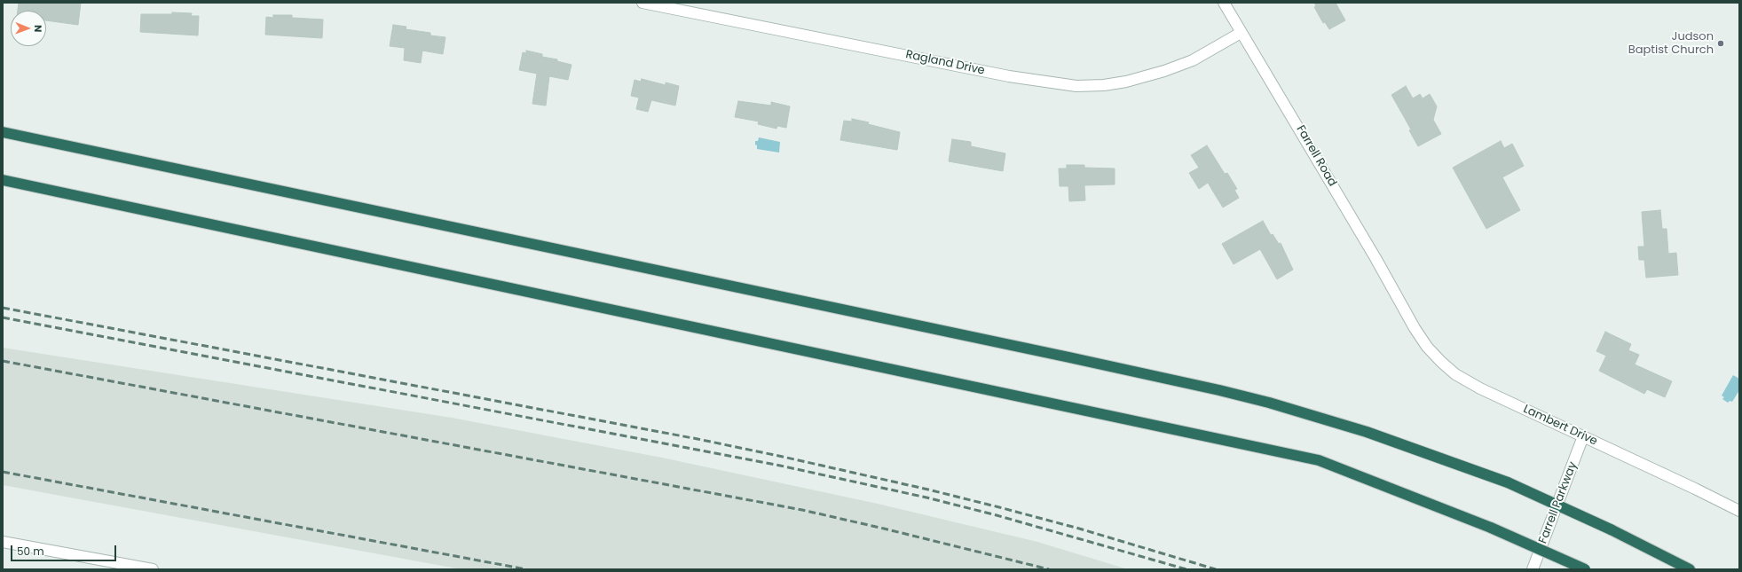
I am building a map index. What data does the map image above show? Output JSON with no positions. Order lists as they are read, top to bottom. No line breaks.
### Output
{"streets":{"street":["Ragland Drive","Farrell Road","Lambert Drive","Farrell Parkway"]},"crossings":[["Ragland Drive","Farrell Road"],["Farrell Road","Lambert Drive"],["Lambert Drive","Farrell Parkway"]],"places":["Judson Baptist Church"],"scale_bar":"50 m","north":"right"}
